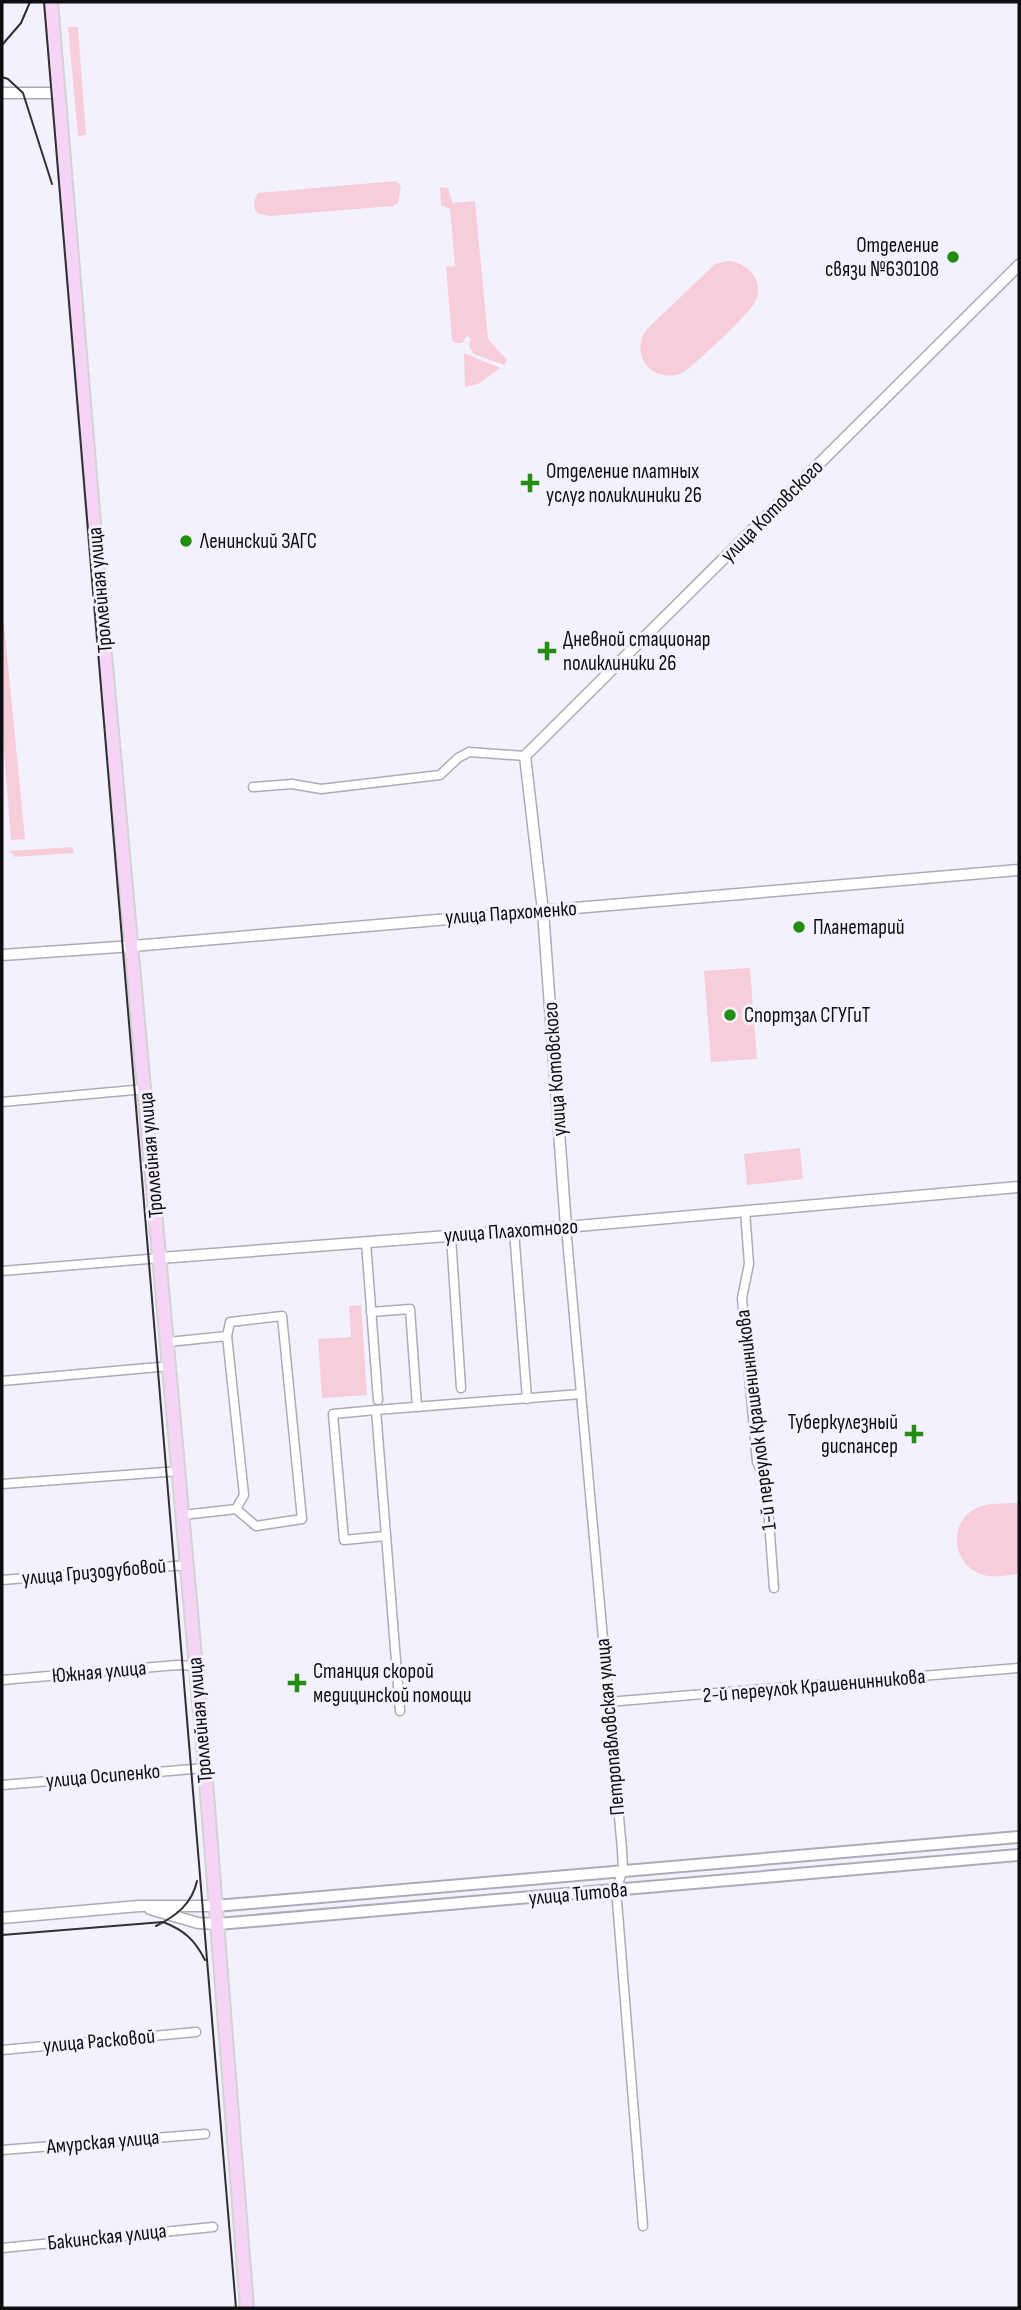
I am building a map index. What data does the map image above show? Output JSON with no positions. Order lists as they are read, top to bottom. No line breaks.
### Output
{"streets":{"main road":["Троллейная улица","улица Титова"],"street":["улица Котовского","улица Пархоменко","улица Плахотного","1-й переулок Крашенинникова","улица Гризодубовой","Южная улица","2-й переулок Крашенинникова","Петропавловская улица","улица Осипенко","улица Расковой","Амурская улица","Бакинская улица"]},"crossings":[["улица Котовского","улица Пархоменко"],["улица Котовского","улица Плахотного"],["улица Котовского","Петропавловская улица"],["Троллейная улица","улица Пархоменко"],["Троллейная улица","улица Плахотного"],["Троллейная улица","улица Гризодубовой"],["Троллейная улица","Южная улица"],["Троллейная улица","улица Осипенко"],["Троллейная улица","улица Титова"],["улица Плахотного","1-й переулок Крашенинникова"],["улица Плахотного","Петропавловская улица"],["2-й переулок Крашенинникова","Петропавловская улица"],["Петропавловская улица","улица Титова"]],"places":{"other":["Отделение связи №630108","Ленинский ЗАГС","Планетарий","Спортзал СГУГиТ"],"health":["Отделение платных услуг поликлиники 26","Дневной стационар поликлиники 26","Туберкулезный диспансер","Станция скорой медицинской помощи"]}}
